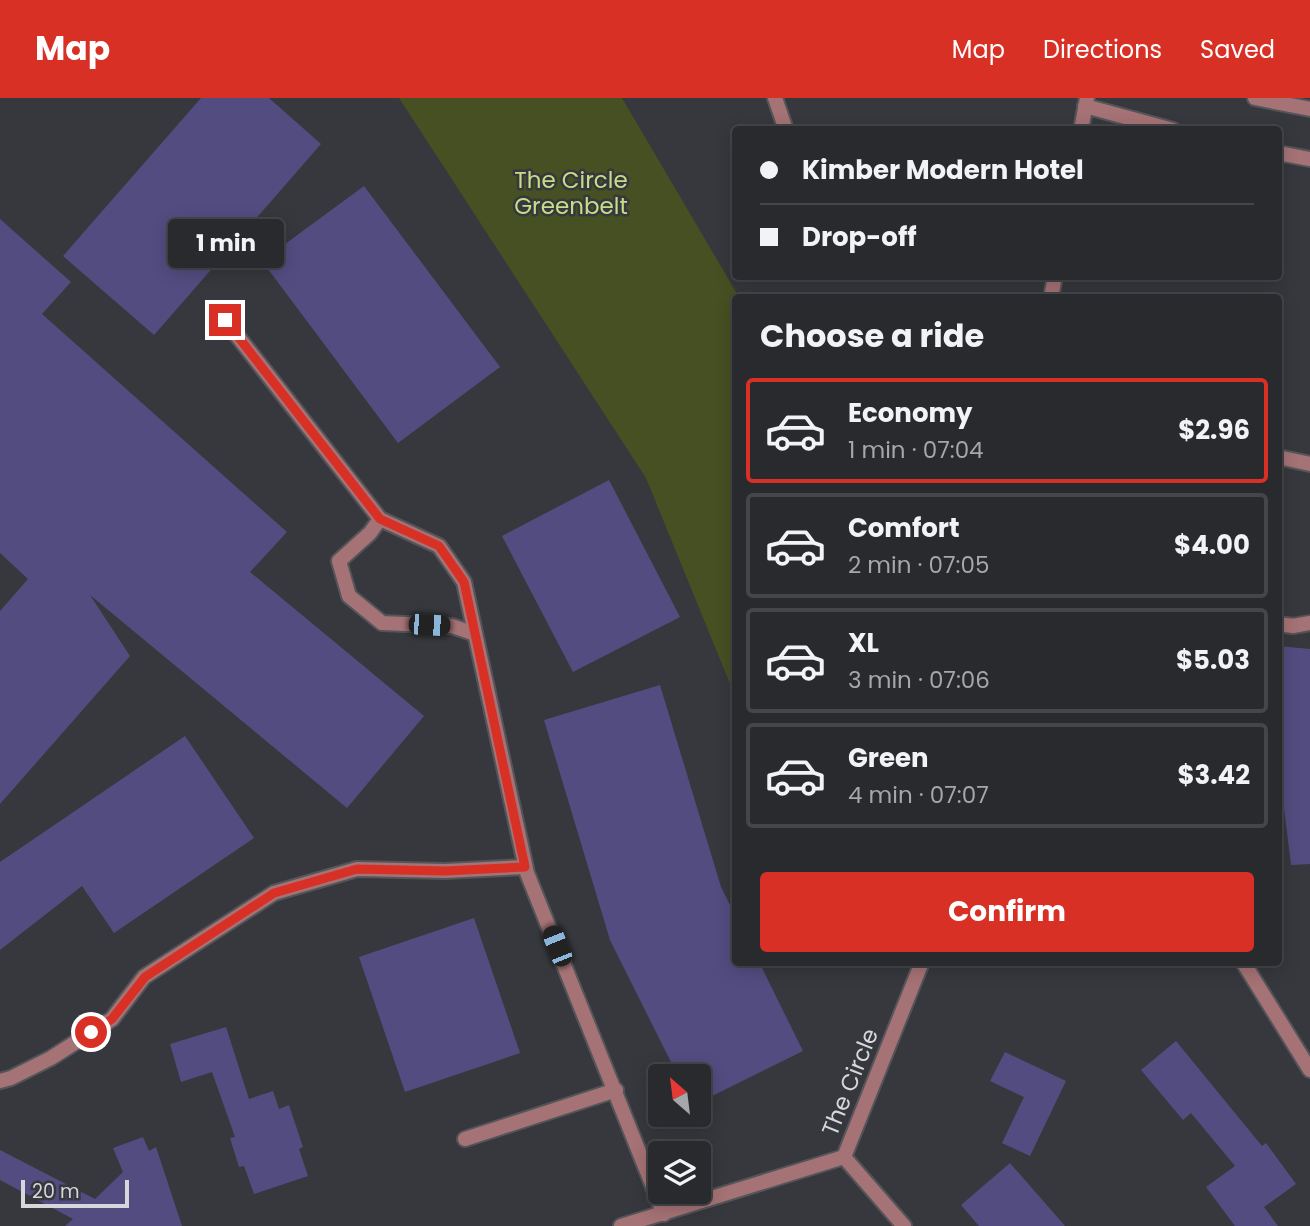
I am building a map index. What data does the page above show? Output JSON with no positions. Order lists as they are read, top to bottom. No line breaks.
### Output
{"streets":{"street":["The Circle"]},"parks":["The Circle Greenbelt"],"scale_bar":"20 m","north":"top left","page":{"header":"Map","nav":["Map","Directions","Saved"],"banner":["Kimber Modern Hotel","Drop-off"],"bubble":"1 min","heading":"Choose a ride","list":[{"name":"Economy","note":"1 min · 07:04","value":"$2.96"},{"name":"Comfort","note":"2 min · 07:05","value":"$4.00"},{"name":"XL","note":"3 min · 07:06","value":"$5.03"},{"name":"Green","note":"4 min · 07:07","value":"$3.42"}],"buttons":"Confirm","scale":"20 m"}}
